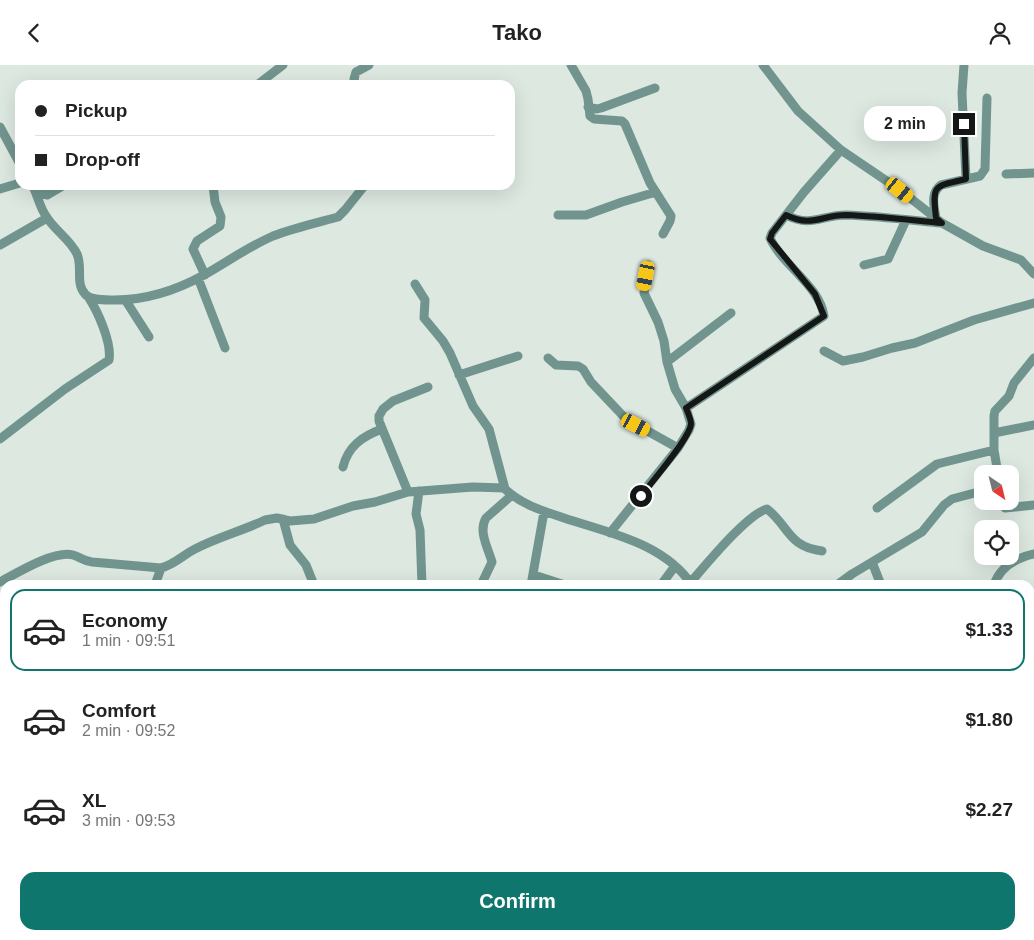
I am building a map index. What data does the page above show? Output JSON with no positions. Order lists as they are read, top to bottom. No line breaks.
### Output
{"north":"bottom right","page":{"header":"Tako","banner":["Pickup","Drop-off"],"bubble":"2 min","list":[{"name":"Economy","note":"1 min · 09:51","value":"$1.33"},{"name":"Comfort","note":"2 min · 09:52","value":"$1.80"},{"name":"XL","note":"3 min · 09:53","value":"$2.27"}],"buttons":"Confirm"}}
